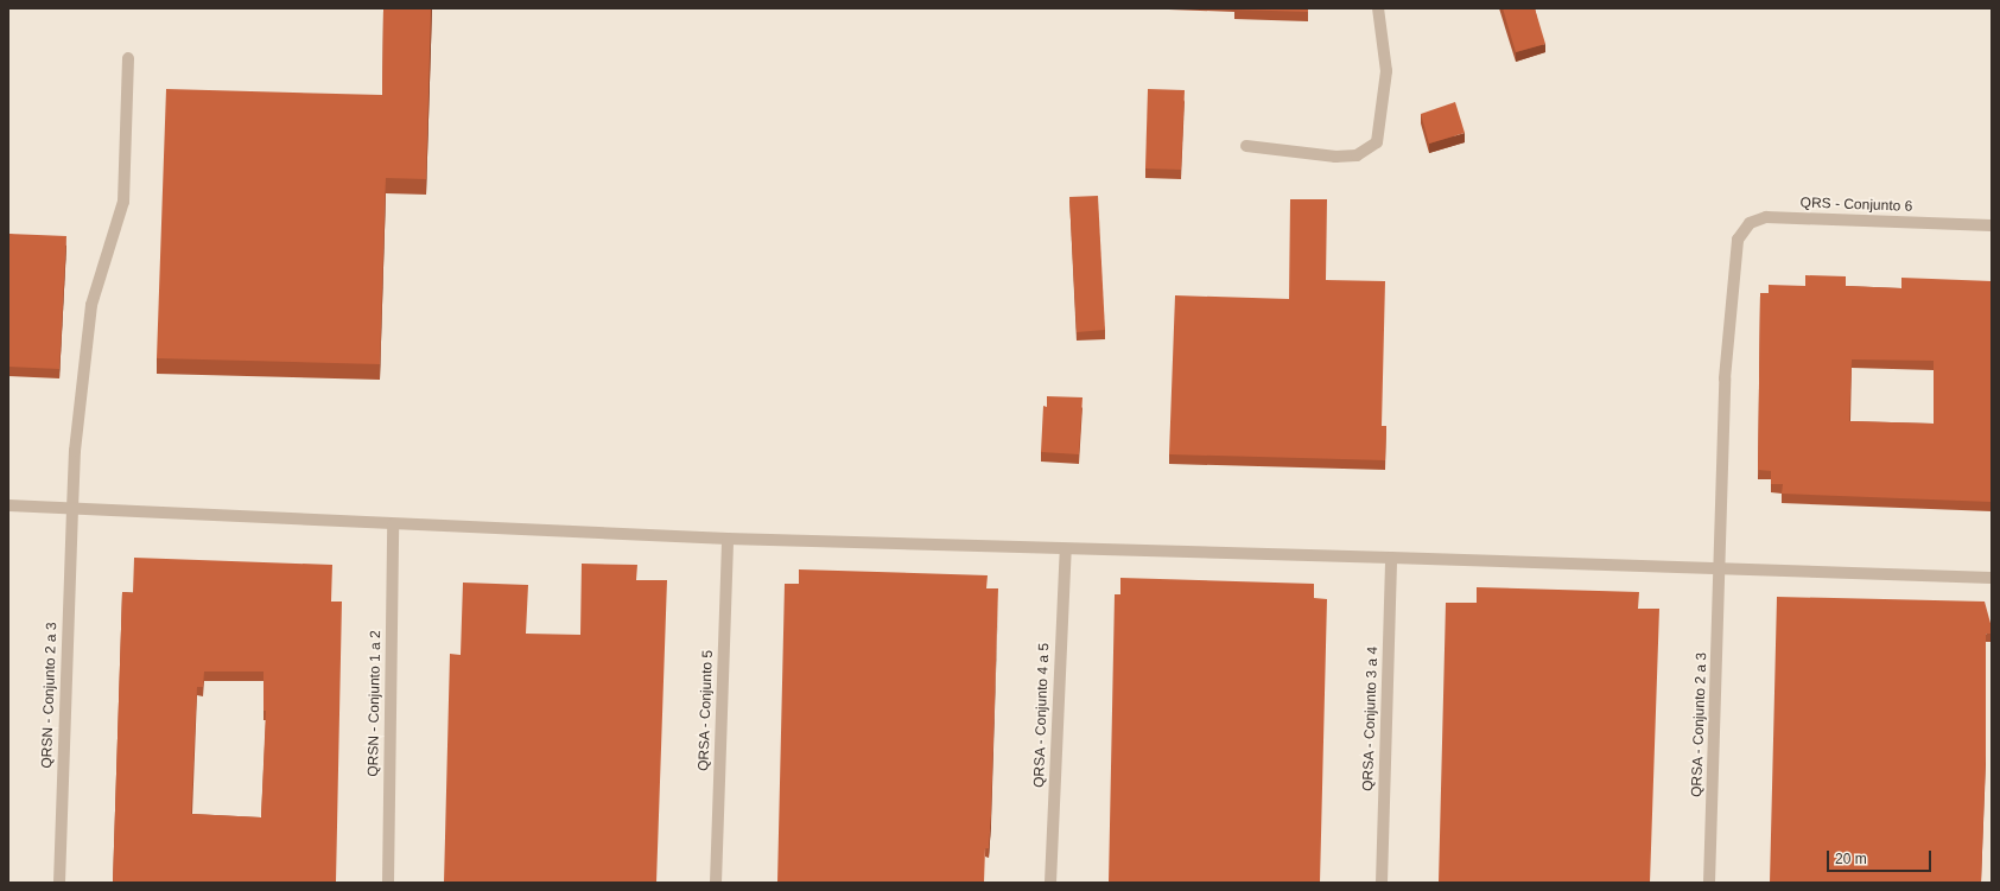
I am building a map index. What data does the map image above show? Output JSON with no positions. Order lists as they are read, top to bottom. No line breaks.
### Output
{"streets":{"street":["QRS - Conjunto 6","QRSN - Conjunto 2 a 3","QRSN - Conjunto 1 a 2","QRSA - Conjunto 5","QRSA - Conjunto 4 a 5","QRSA - Conjunto 3 a 4","QRSA - Conjunto 2 a 3"]},"crossings":[["QRS - Conjunto 6","QRSA - Conjunto 2 a 3"]],"scale_bar":"20 m"}
